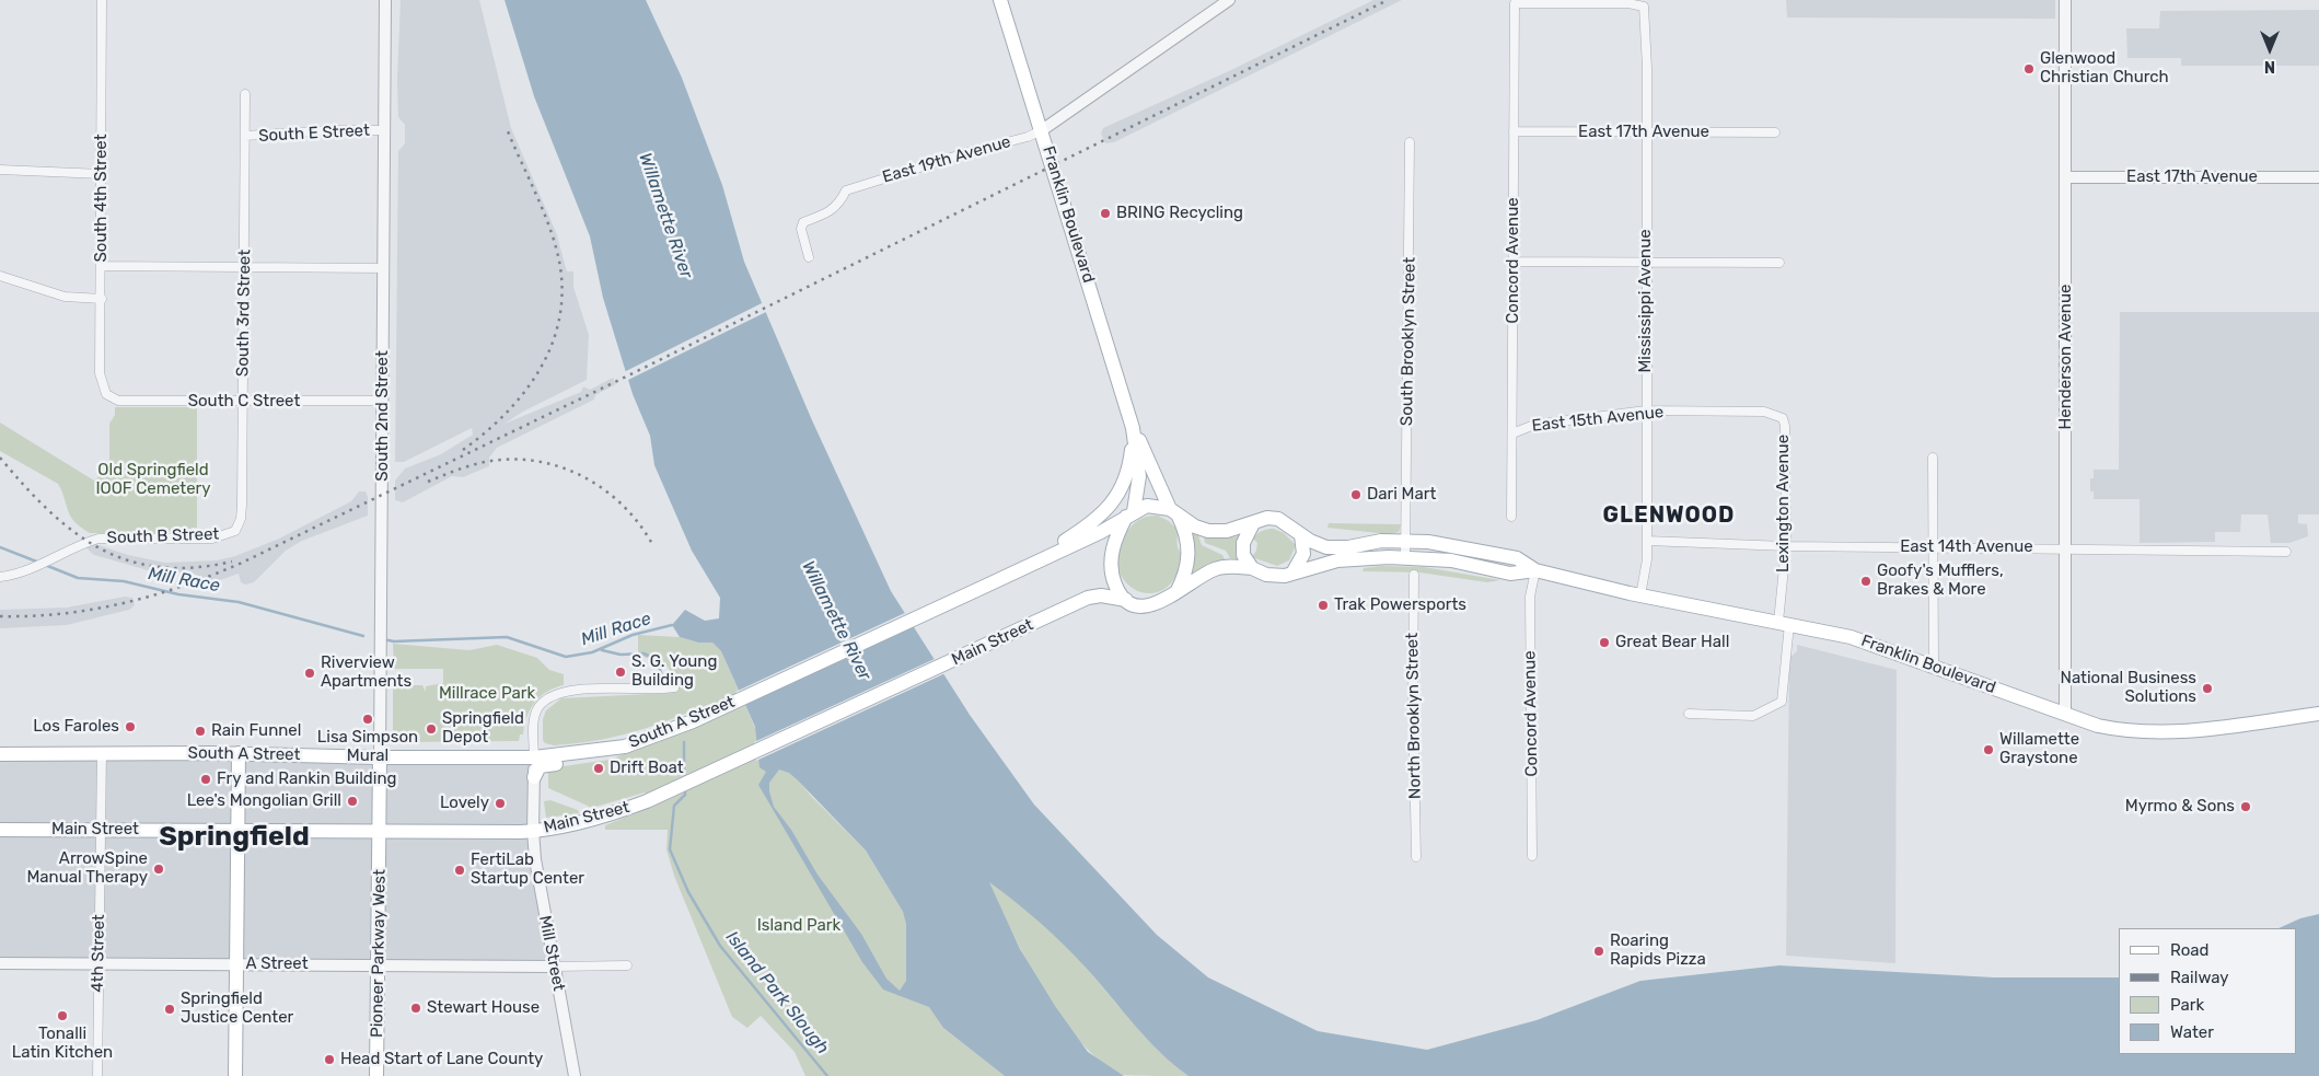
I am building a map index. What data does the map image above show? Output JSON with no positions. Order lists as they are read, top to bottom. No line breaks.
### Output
{"streets":{"main road":["Franklin Boulevard","South 2nd Street","Main Street","South A Street","Pioneer Parkway West"],"street":["East 17th Avenue","South E Street","East 19th Avenue","South 4th Street","Concord Avenue","Mississippi Avenue","South 3rd Street","South Brooklyn Street","Henderson Avenue","South C Street","East 15th Avenue","Lexington Avenue","South B Street","East 14th Avenue","North Brooklyn Street","4th Street","Mill Street","A Street"]},"crossings":[["East 17th Avenue","Concord Avenue"],["East 17th Avenue","Mississippi Avenue"],["East 17th Avenue","Henderson Avenue"],["South E Street","South 3rd Street"],["South E Street","South 2nd Street"],["East 19th Avenue","Franklin Boulevard"],["South 4th Street","South C Street"],["Franklin Boulevard","Concord Avenue"],["Franklin Boulevard","Mississippi Avenue"],["Franklin Boulevard","South Brooklyn Street"],["Franklin Boulevard","Henderson Avenue"],["Franklin Boulevard","Lexington Avenue"],["Franklin Boulevard","Main Street"],["Franklin Boulevard","South A Street"],["Concord Avenue","Mississippi Avenue"],["Concord Avenue","East 15th Avenue"],["Mississippi Avenue","East 15th Avenue"],["Mississippi Avenue","East 14th Avenue"],["South 3rd Street","South C Street"],["South 3rd Street","South B Street"],["Henderson Avenue","East 14th Avenue"],["South C Street","South 2nd Street"],["South 2nd Street","Main Street"],["South 2nd Street","South A Street"],["South 2nd Street","Pioneer Parkway West"],["East 15th Avenue","Lexington Avenue"],["Lexington Avenue","East 14th Avenue"],["Main Street","South A Street"],["Main Street","4th Street"],["Main Street","Pioneer Parkway West"],["Main Street","Mill Street"],["South A Street","Mill Street"],["4th Street","A Street"],["Pioneer Parkway West","A Street"],["Mill Street","A Street"]],"districts":["GLENWOOD","Springfield"],"water":["Willamette River","Mill Race","Island Park Slough"],"parks":["Old Springfield IOOF Cemetery","Millrace Park","Island Park"],"places":["Glenwood Christian Church","BRING Recycling","Dari Mart","Goofy's Mufflers, Brakes & More","Trak Powersports","Great Bear Hall","S. G. Young Building","Riverview Apartments","National Business Solutions","Lisa Simpson Mural","Los Faroles","Springfield Depot","Rain Funnel","Willamette Graystone","Drift Boat","Fry and Rankin Building","Lee's Mongolian Grill","Lovely","Myrmo & Sons","ArrowSpine Manual Therapy","FertiLab Startup Center","Roaring Rapids Pizza","Stewart House","Springfield Justice Center","Tonalli Latin Kitchen","Head Start of Lane County"],"legend":["Road","Railway","Park","Water"],"north":"bottom"}
